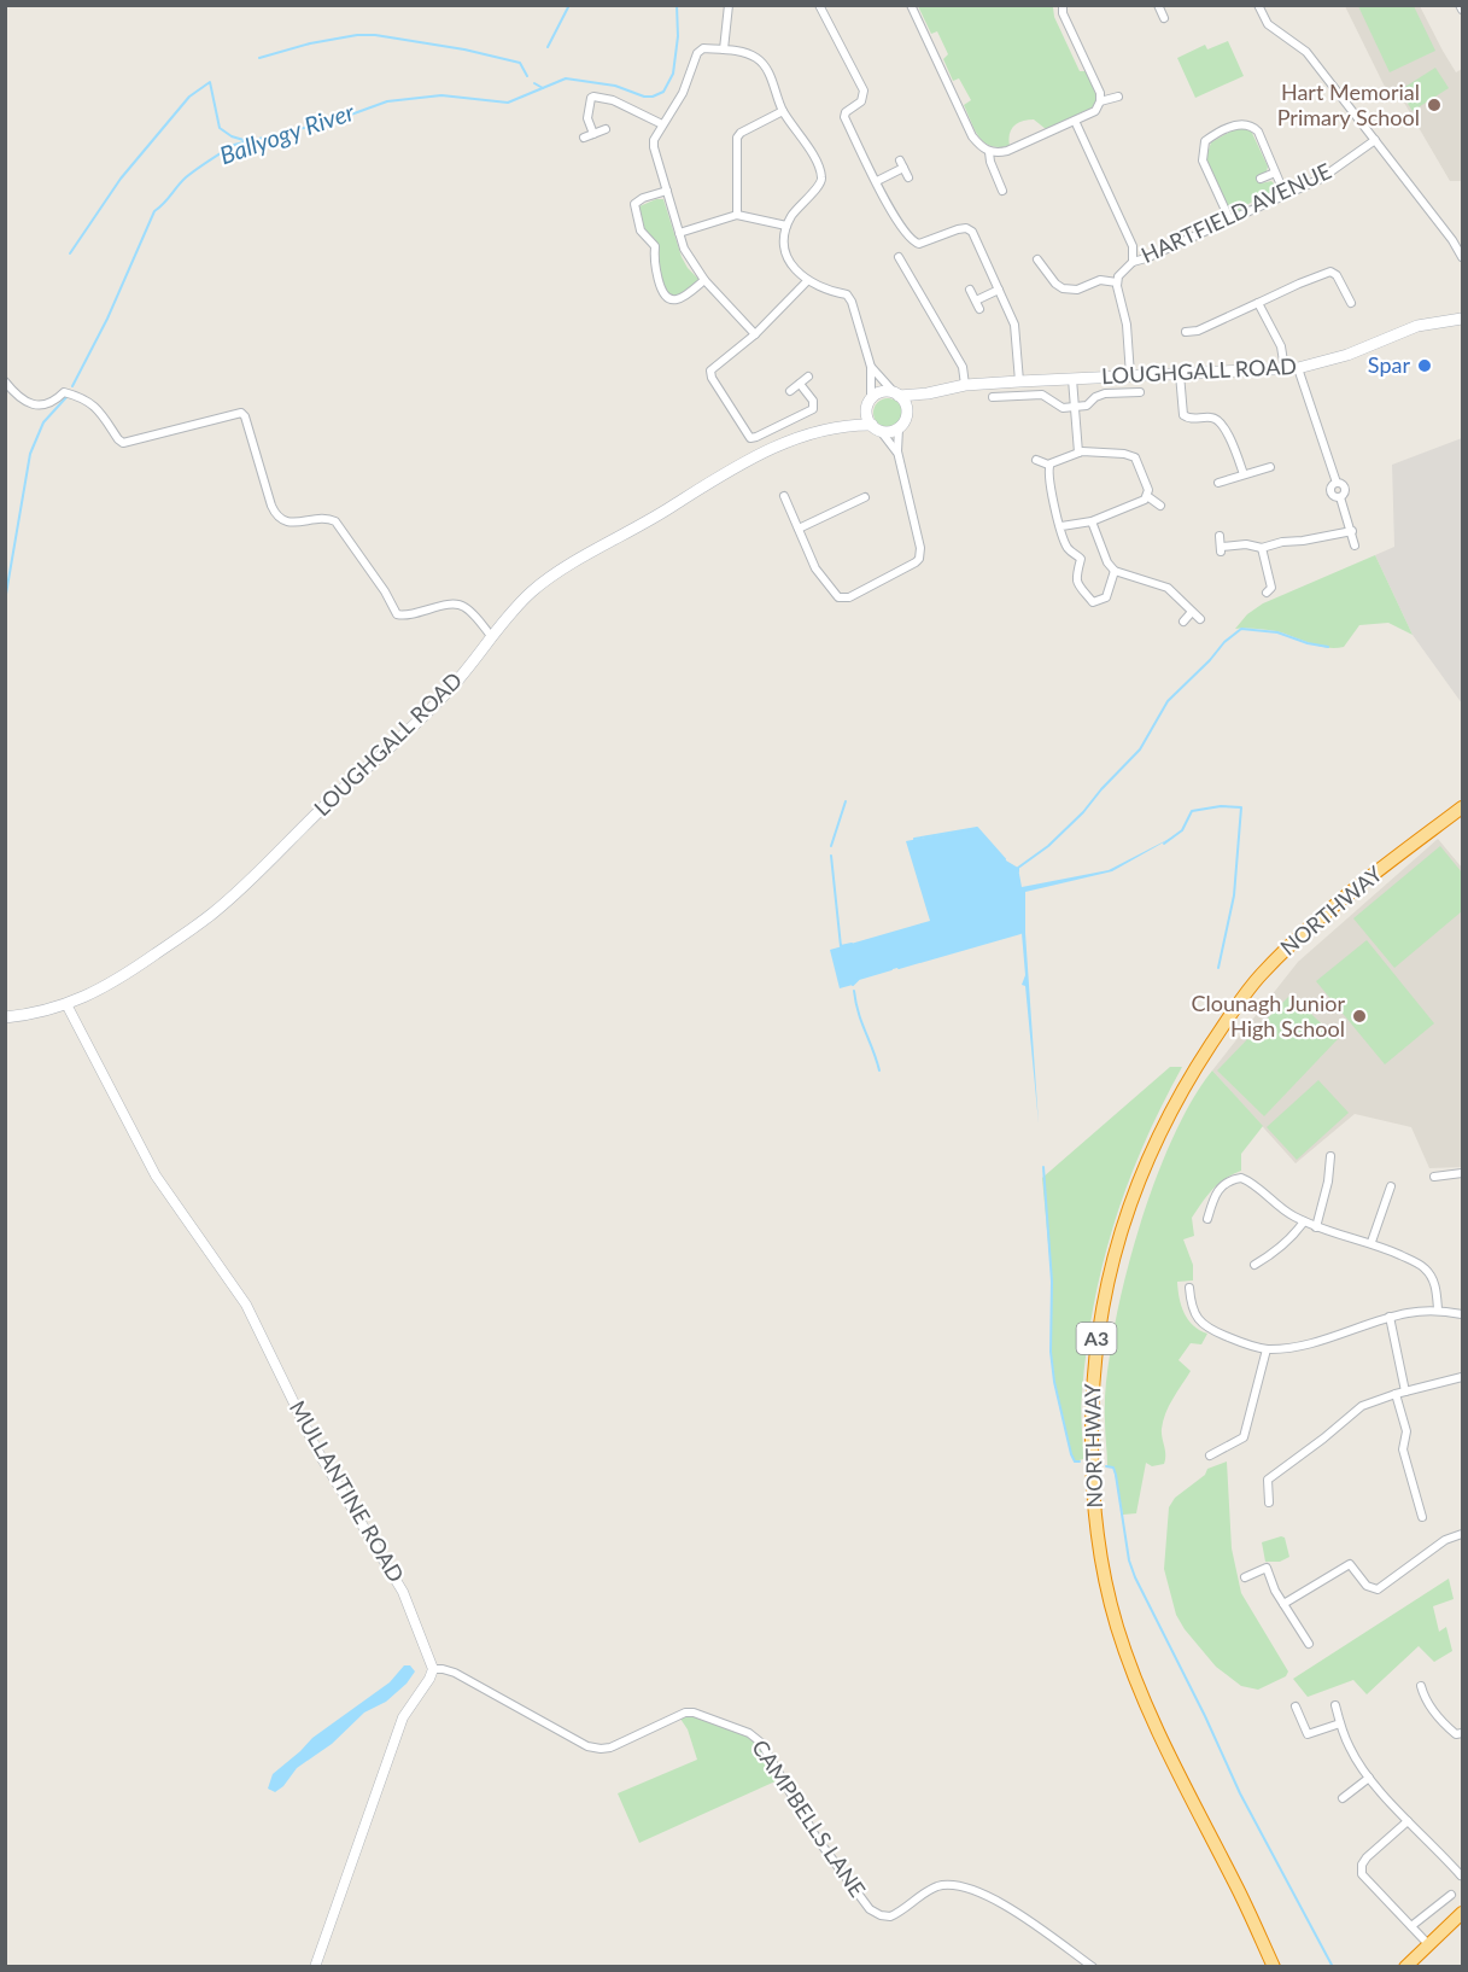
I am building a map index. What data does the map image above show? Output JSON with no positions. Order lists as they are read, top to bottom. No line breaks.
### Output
{"streets":{"highway":["NORTHWAY","A3"],"main road":["LOUGHGALL ROAD"],"street":["HARTFIELD AVENUE","MULLANTINE ROAD","CAMPBELLS LANE"]},"crossings":[["LOUGHGALL ROAD","MULLANTINE ROAD"],["MULLANTINE ROAD","CAMPBELLS LANE"]],"water":["Ballyogy River"],"places":["Hart Memorial Primary School","Spar","Clounagh Junior High School"]}
